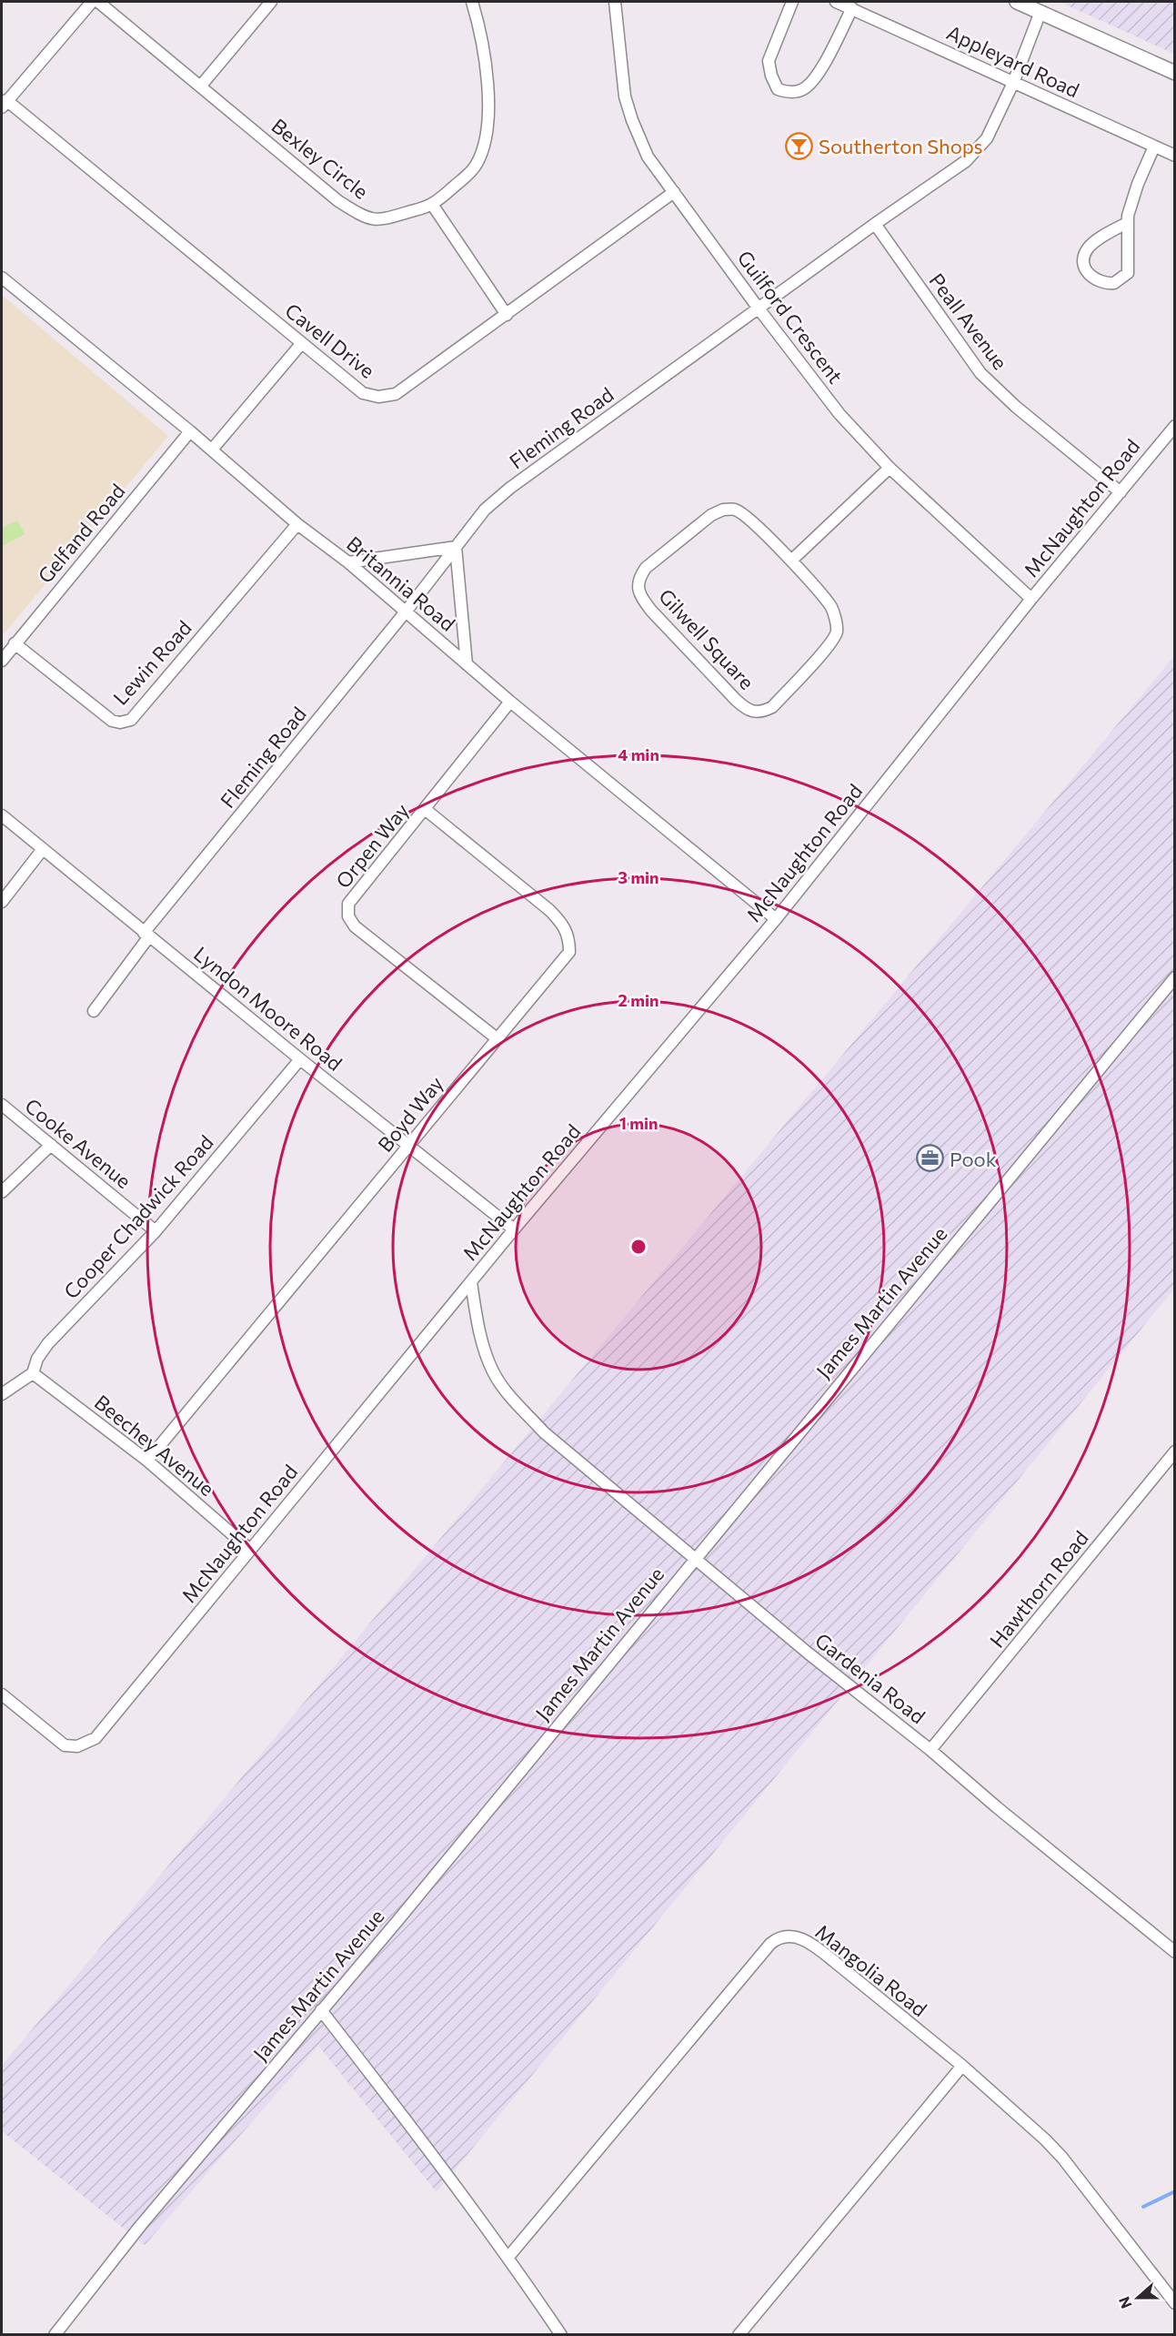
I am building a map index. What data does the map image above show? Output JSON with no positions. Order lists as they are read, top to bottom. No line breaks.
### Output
{"streets":{"street":["Appleyard Road","Bexley Circle","Guilford Crescent","Peall Avenue","Cavell Drive","Fleming Road","McNaughton Road","Gelfand Road","Britannia Road","Gilwell Square","Lewin Road","Orpen Way","Lyndon Moore Road","Boyd Way","Cooke Avenue","Cooper Chadwick Road","James Martin Avenue","Beechey Avenue","Hawthorn Road","Gardenia Road","Mangolia Road"]},"crossings":[["Appleyard Road","Fleming Road"],["Guilford Crescent","Cavell Drive"],["Guilford Crescent","Fleming Road"],["Guilford Crescent","McNaughton Road"],["Peall Avenue","Fleming Road"],["Peall Avenue","McNaughton Road"],["Fleming Road","Britannia Road"],["Fleming Road","Lyndon Moore Road"],["McNaughton Road","Britannia Road"],["McNaughton Road","Lyndon Moore Road"],["McNaughton Road","Beechey Avenue"],["McNaughton Road","Gardenia Road"],["Gelfand Road","Britannia Road"],["Gelfand Road","Lewin Road"],["Britannia Road","Lewin Road"],["Britannia Road","Orpen Way"],["Orpen Way","Boyd Way"],["Lyndon Moore Road","Boyd Way"],["Lyndon Moore Road","Cooper Chadwick Road"],["Boyd Way","Beechey Avenue"],["Cooke Avenue","Cooper Chadwick Road"],["Cooper Chadwick Road","Beechey Avenue"],["James Martin Avenue","Gardenia Road"],["Hawthorn Road","Gardenia Road"]],"places":{"bar":["Southerton Shops"],"office":["Pook"]},"north":"left","rings":["4 min","3 min","2 min","1 min"]}
